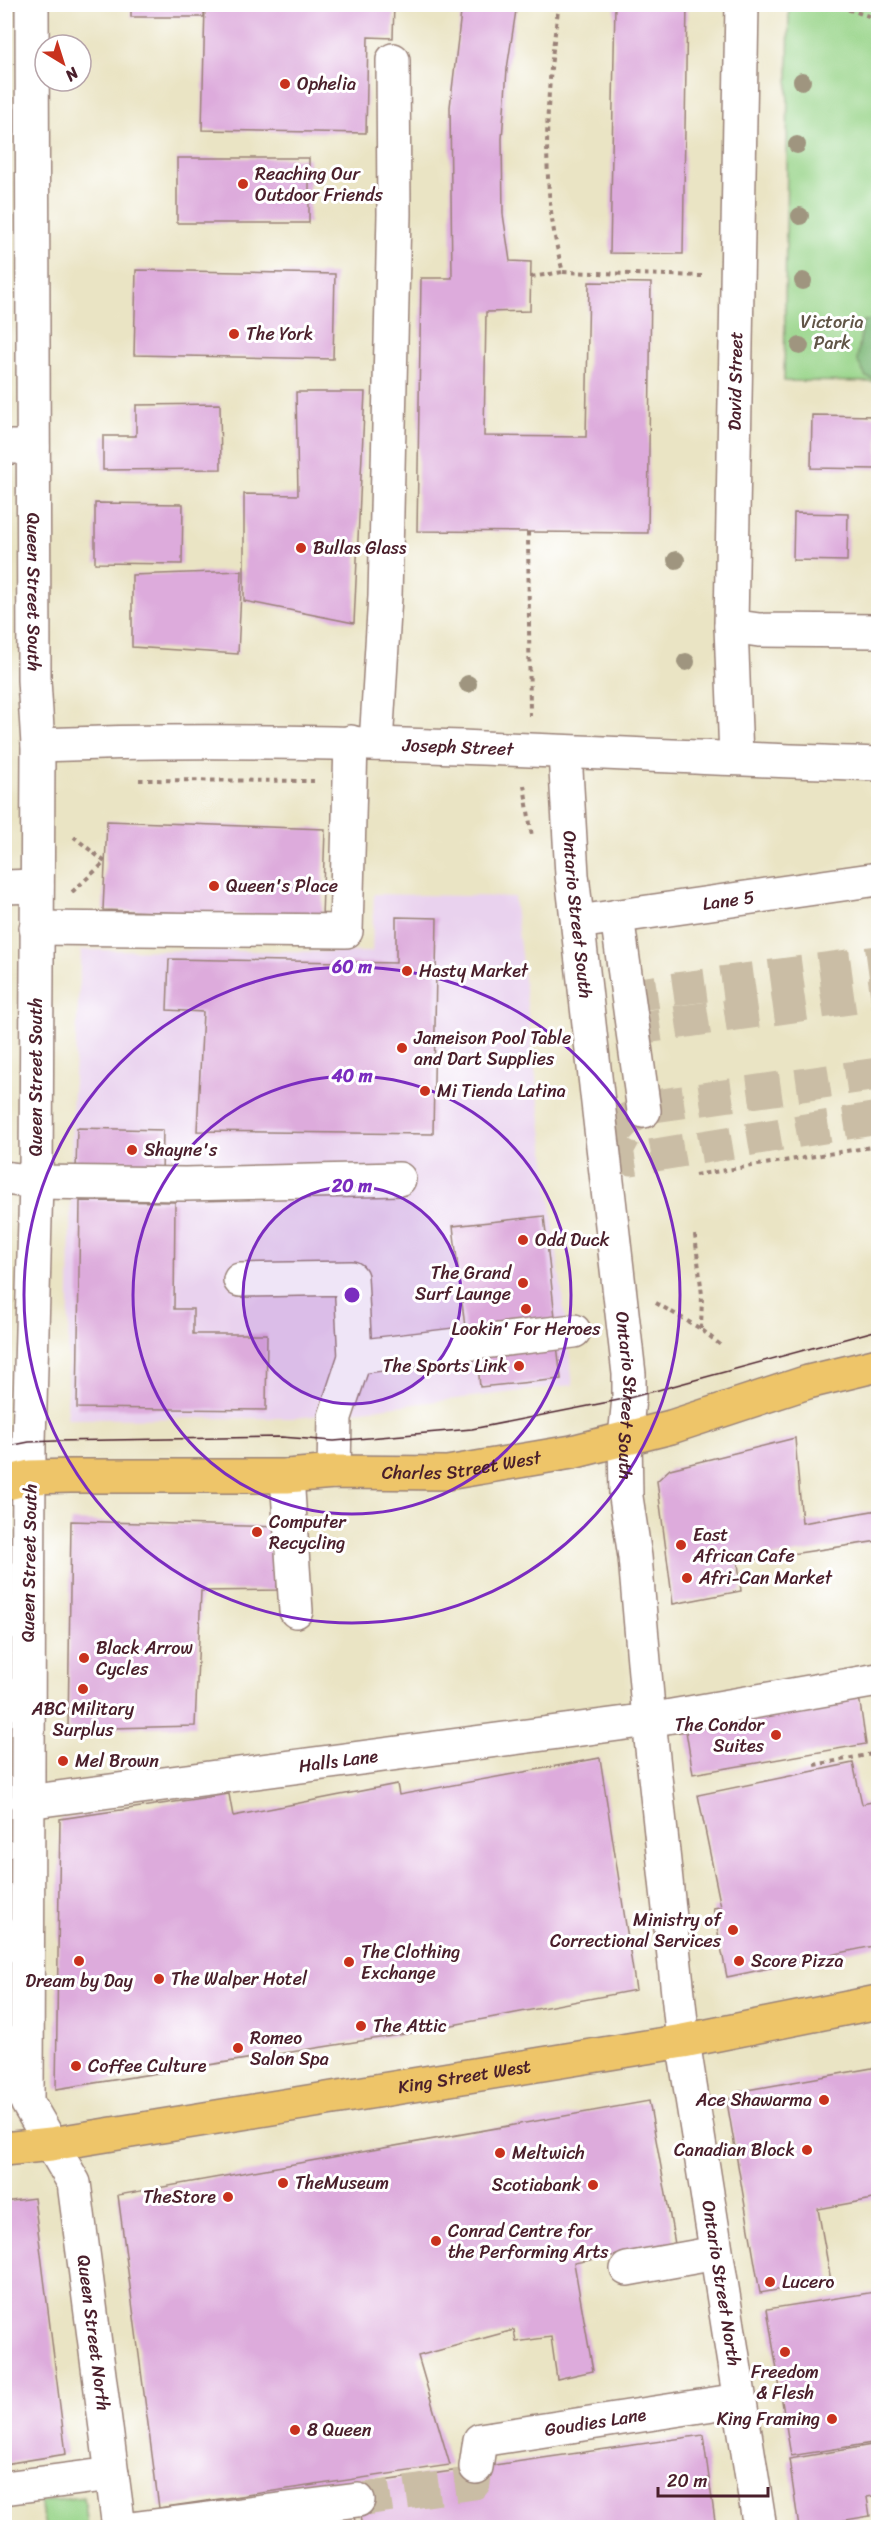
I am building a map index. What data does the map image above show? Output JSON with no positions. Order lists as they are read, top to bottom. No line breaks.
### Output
{"streets":{"main road":["Charles Street West","King Street West"],"street":["David Street","Queen Street South","Joseph Street","Lane 5","Ontario Street South","Halls Lane","Ontario Street North","Queen Street North","Goudies Lane"]},"crossings":[["David Street","Joseph Street"],["Queen Street South","Joseph Street"],["Queen Street South","Charles Street West"],["Queen Street South","Halls Lane"],["Queen Street South","King Street West"],["Queen Street South","Queen Street North"],["Joseph Street","Ontario Street South"],["Lane 5","Ontario Street South"],["Ontario Street South","Charles Street West"],["Ontario Street South","Halls Lane"],["Ontario Street South","King Street West"],["Ontario Street South","Ontario Street North"],["King Street West","Ontario Street North"],["King Street West","Queen Street North"],["Ontario Street North","Goudies Lane"]],"parks":["Victoria Park"],"places":["Ophelia","Reaching Our Outdoor Friends","The York","Bullas Glass","Queen's Place","Hasty Market","Jameison Pool Table and Dart Supplies","Mi Tienda Latina","Shayne's","Odd Duck","The Grand Surf Launge","Lookin' For Heroes","The Sports Link","Computer Recycling","East African Cafe","Afri-Can Market","Black Arrow Cycles","ABC Military Surplus","The Condor Suites","Mel Brown","Ministry of Correctional Services","Dream by Day","Score Pizza","The Clothing Exchange","The Walper Hotel","The Attic","Romeo Salon Spa","Coffee Culture","Ace Shawarma","Canadian Block","Meltwich","TheMuseum","Scotiabank","TheStore","Conrad Centre for the Performing Arts","Lucero","Freedom & Flesh","King Framing","8 Queen"],"scale_bar":"20 m","north":"bottom right","rings":["60 m","40 m","20 m"]}
